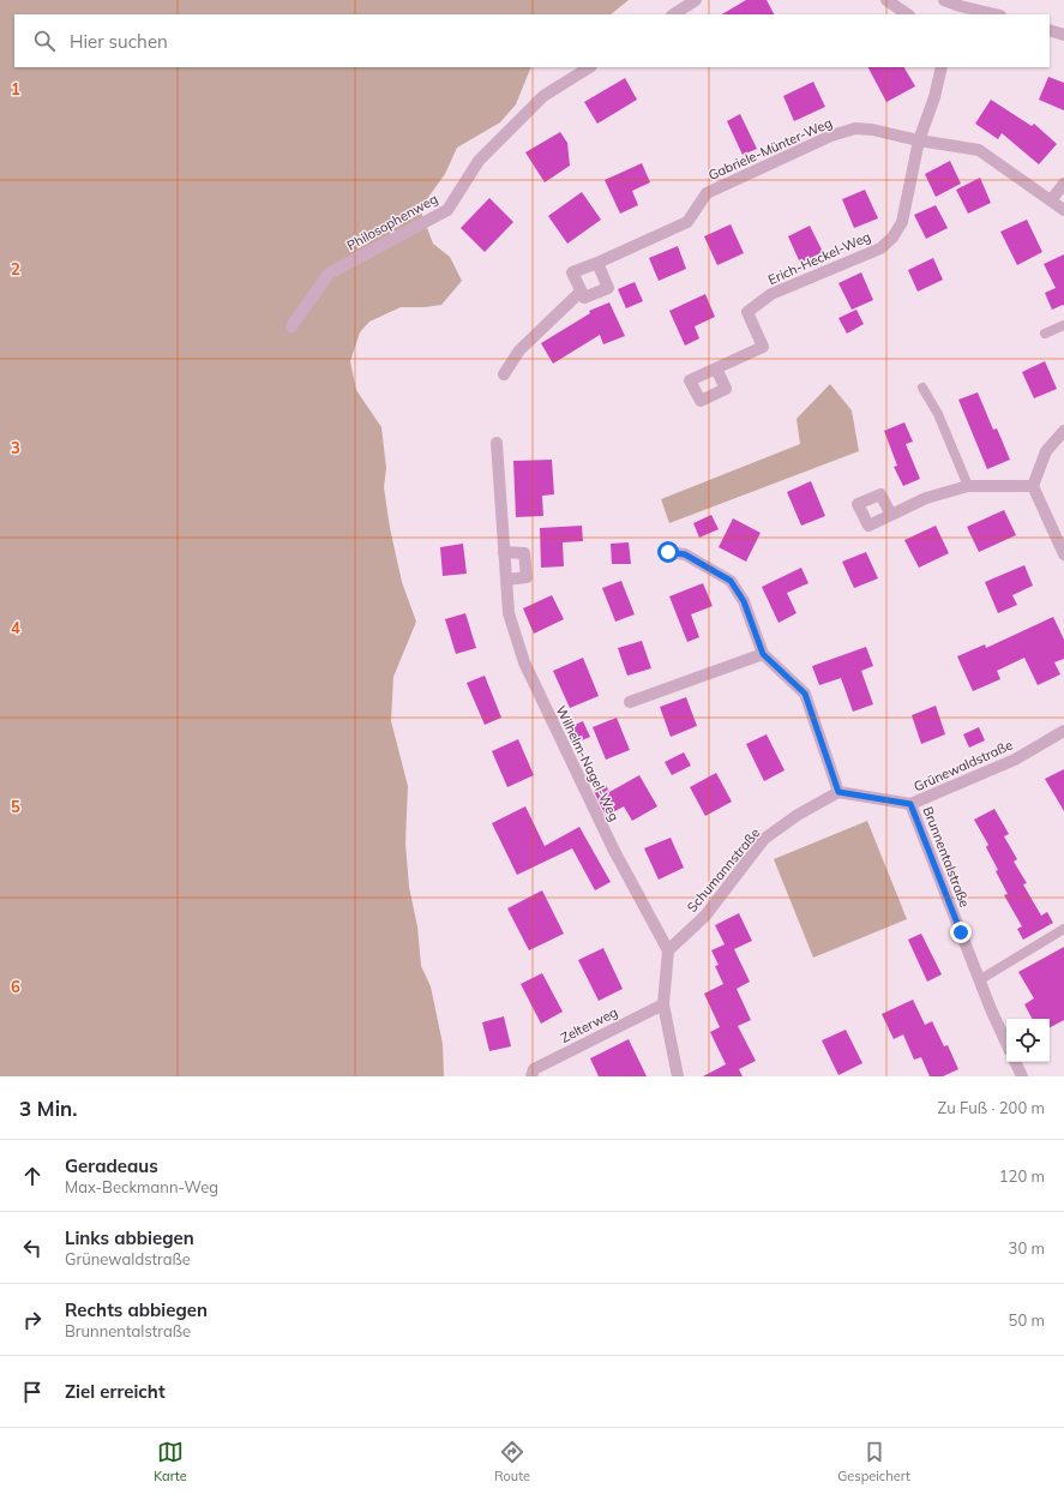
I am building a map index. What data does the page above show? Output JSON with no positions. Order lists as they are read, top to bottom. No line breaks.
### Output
{"streets":{"street":["Gabriele-Münter-Weg","Philosophenweg","Erich-Heckel-Weg","Wilhelm-Nagel-Weg","Grünewaldstraße","Brunnentalstraße","Schumannstraße","Zelterweg"]},"crossings":[["Gabriele-Münter-Weg","Erich-Heckel-Weg"],["Wilhelm-Nagel-Weg","Schumannstraße"],["Grünewaldstraße","Brunnentalstraße"],["Grünewaldstraße","Schumannstraße"]],"page":{"search":"Hier suchen","heading":["3 Min.","Zu Fuß · 200 m"],"list":[["Geradeaus","Max-Beckmann-Weg","120 m"],["Links abbiegen","Grünewaldstraße","30 m"],["Rechts abbiegen","Brunnentalstraße","50 m"],"Ziel erreicht"],"nav":["Karte","Route","Gespeichert"]},"grid":{"rows":["1","2","3","4","5","6"]}}
